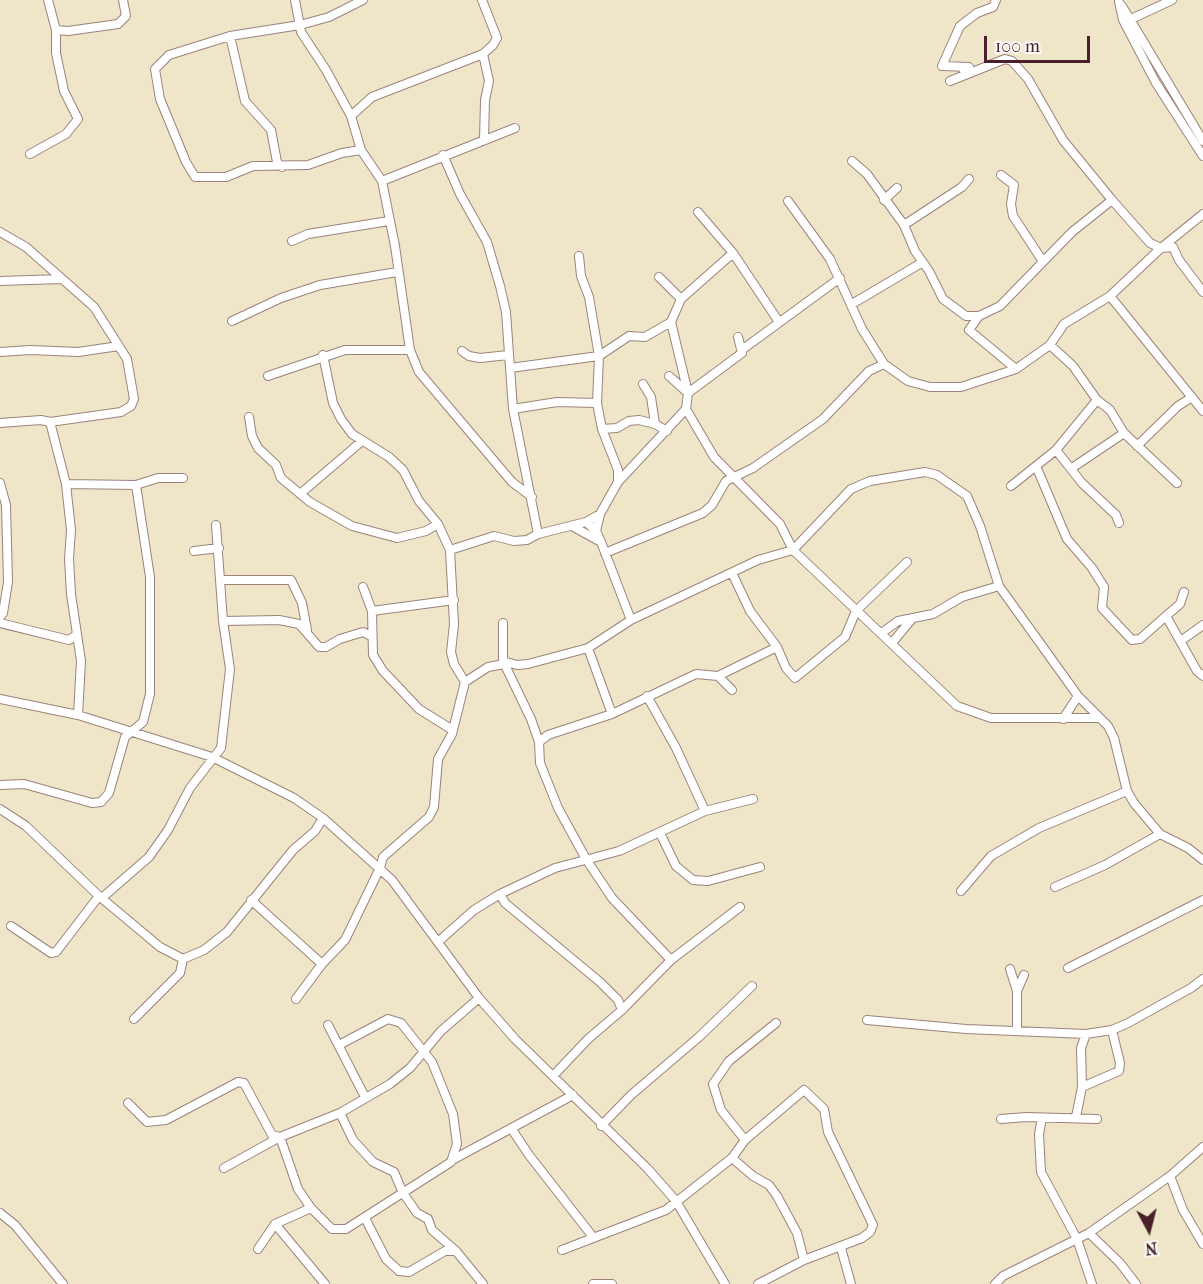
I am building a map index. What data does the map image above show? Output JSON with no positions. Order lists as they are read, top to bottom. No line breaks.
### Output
{"scale_bar":"100 m","north":"bottom"}
